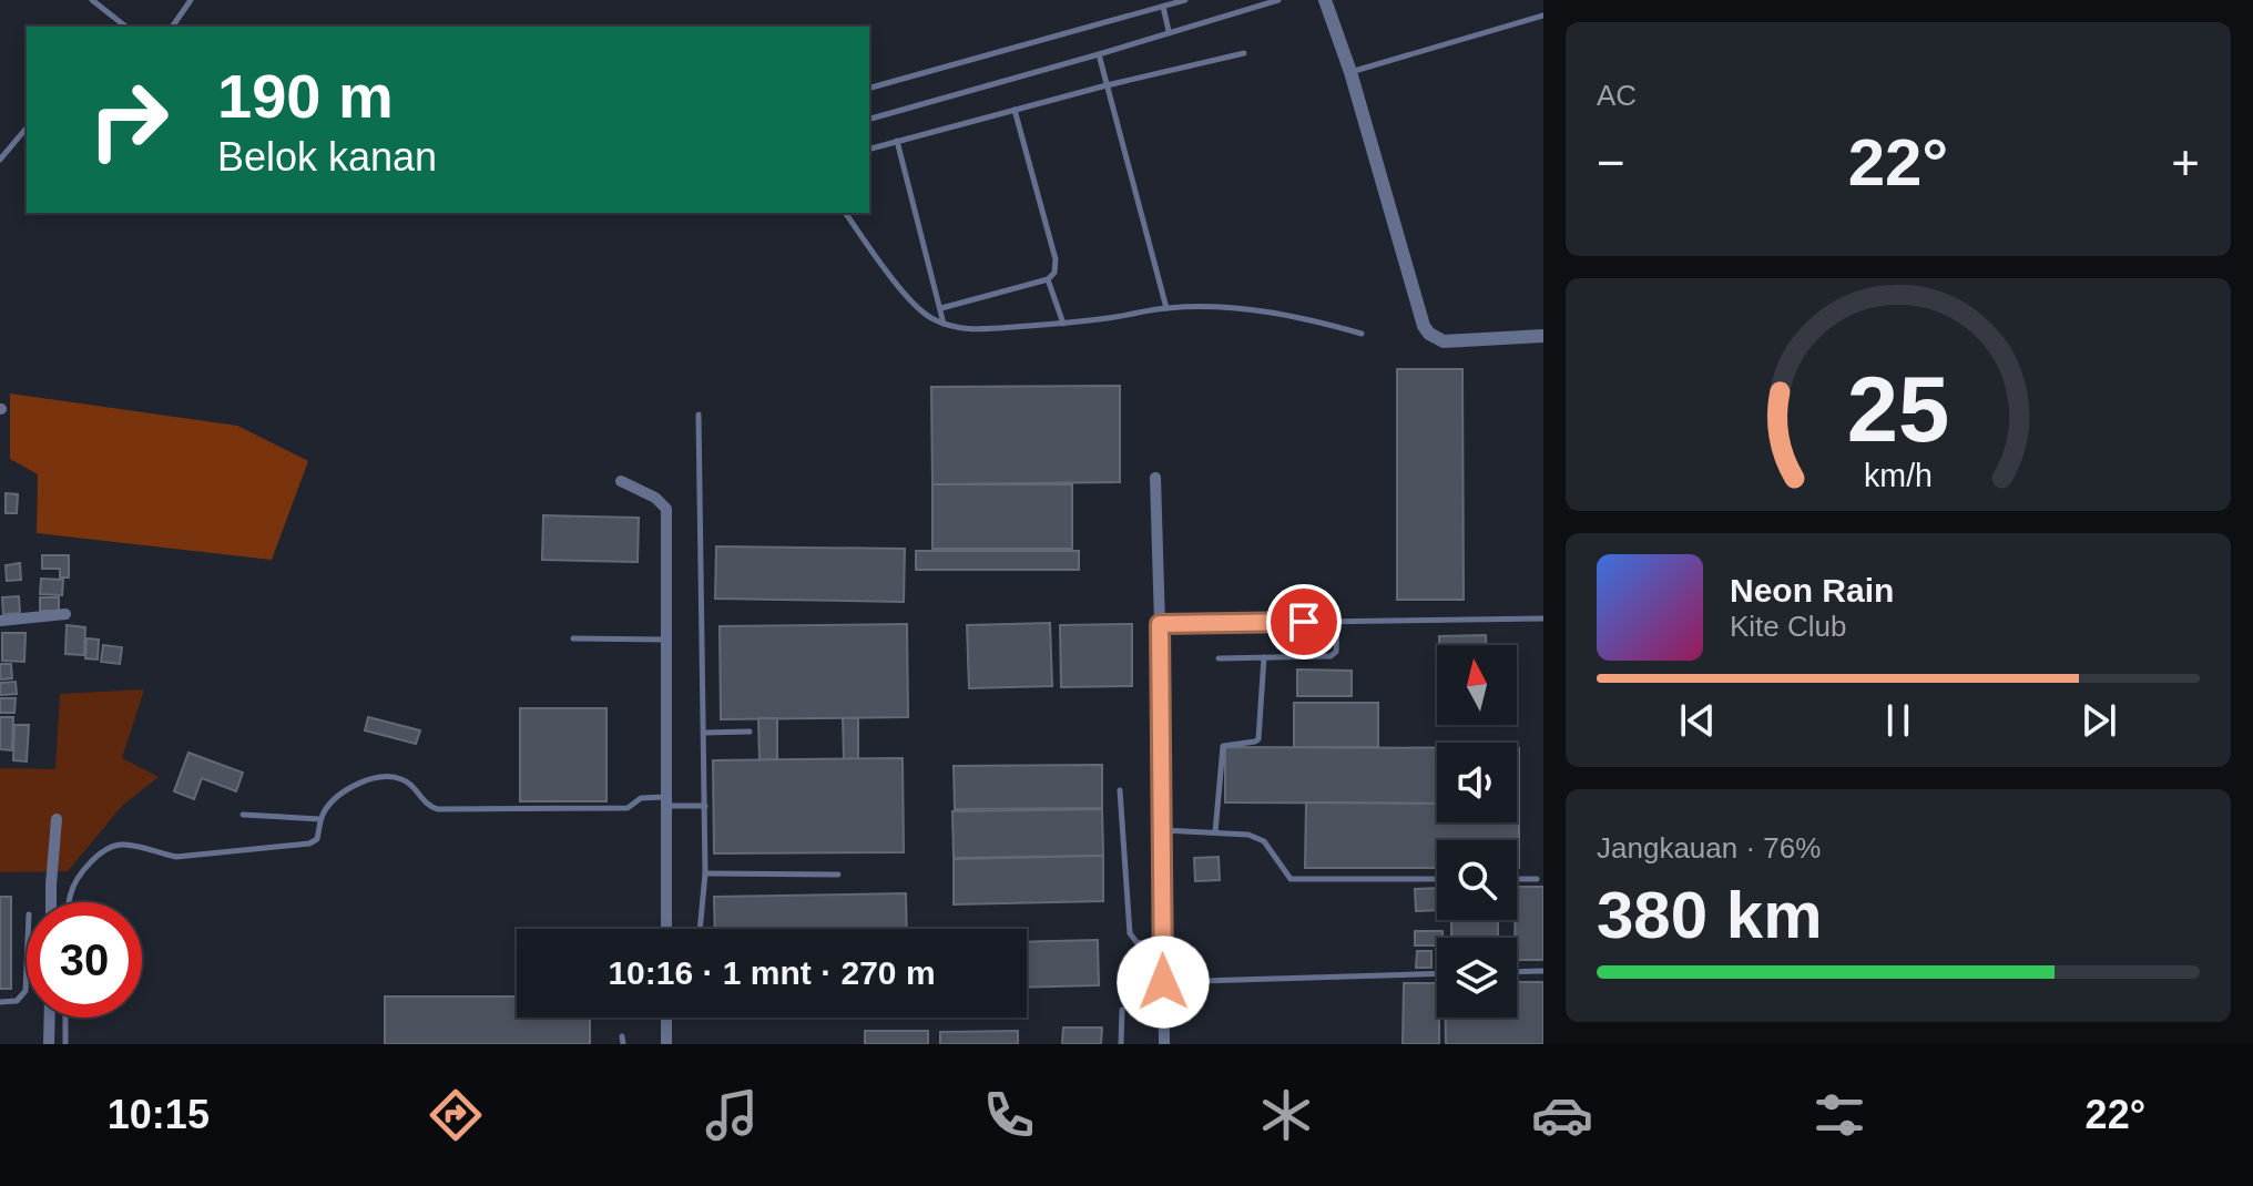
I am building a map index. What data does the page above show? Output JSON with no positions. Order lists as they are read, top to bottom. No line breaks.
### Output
{"north":"top","page":{"tile":["AC",["Jangkauan · 76%","380 km"]],"turn":["190 m","Belok kanan"],"heat":["−","22°","+"],"song":["Neon Rain","Kite Club"],"limit":"30","trip":"10:16 · 1 mnt · 270 m","tabs":["10:15","22°"],"gauge":["25","km/h"]}}
